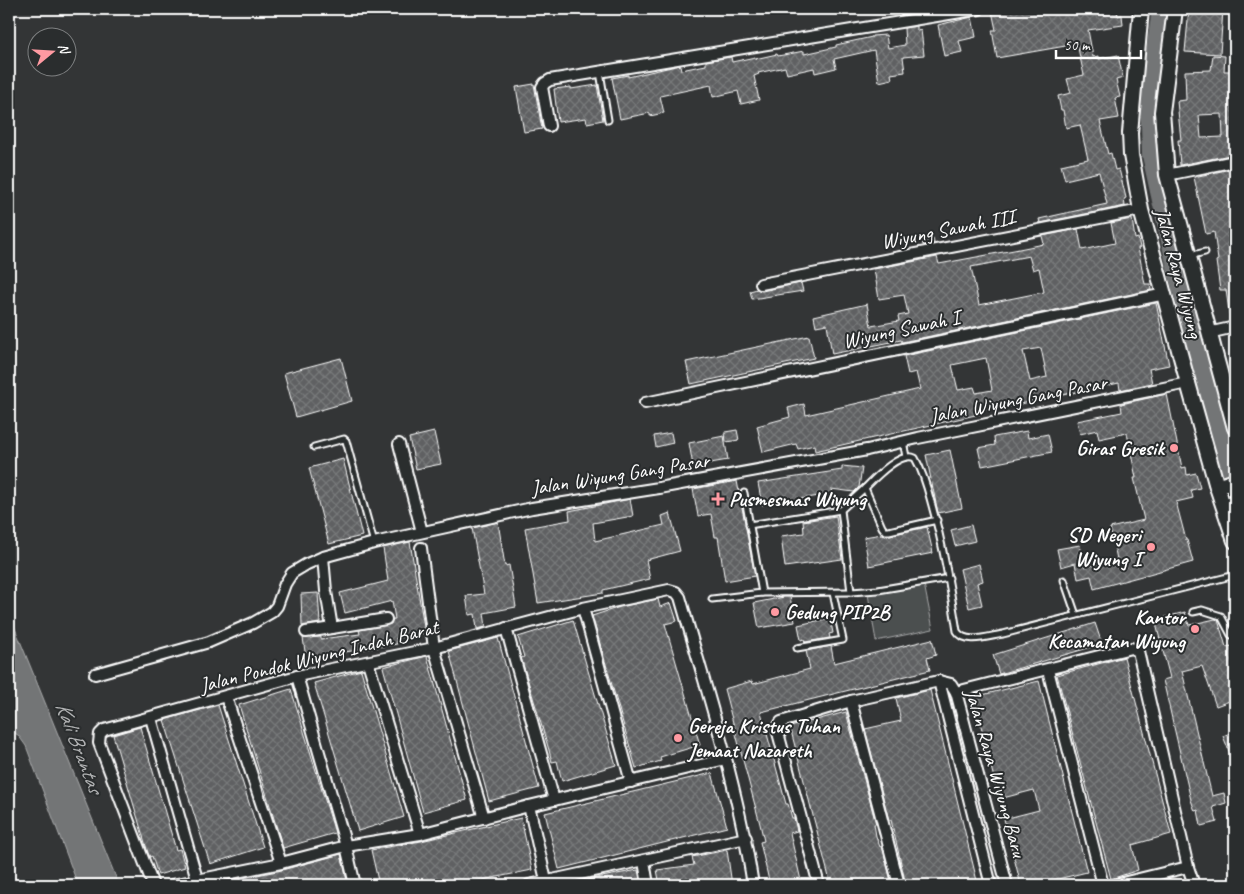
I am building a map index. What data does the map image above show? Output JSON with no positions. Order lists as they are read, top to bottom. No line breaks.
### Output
{"streets":{"main road":["Jalan Raya Wiyung"],"street":["Wiyung Sawah III","Wiyung Sawah I","Jalan Wiyung Gang Pasar","Jalan Pondok Wiyung Indah Barat","Jalan Raya Wiyung Baru"]},"crossings":[["Wiyung Sawah III","Jalan Raya Wiyung"],["Jalan Raya Wiyung","Wiyung Sawah I"],["Jalan Raya Wiyung","Jalan Wiyung Gang Pasar"]],"water":["Kali Brantas"],"places":{"other":["Giras Gresik","SD Negeri Wiyung I","Gedung PIP2B","Kantor Kecamatan Wiyung","Gereja Kristus Tuhan Jemaat Nazareth"],"health":["Pusmesmas Wiyung"]},"scale_bar":"50 m","north":"right"}
